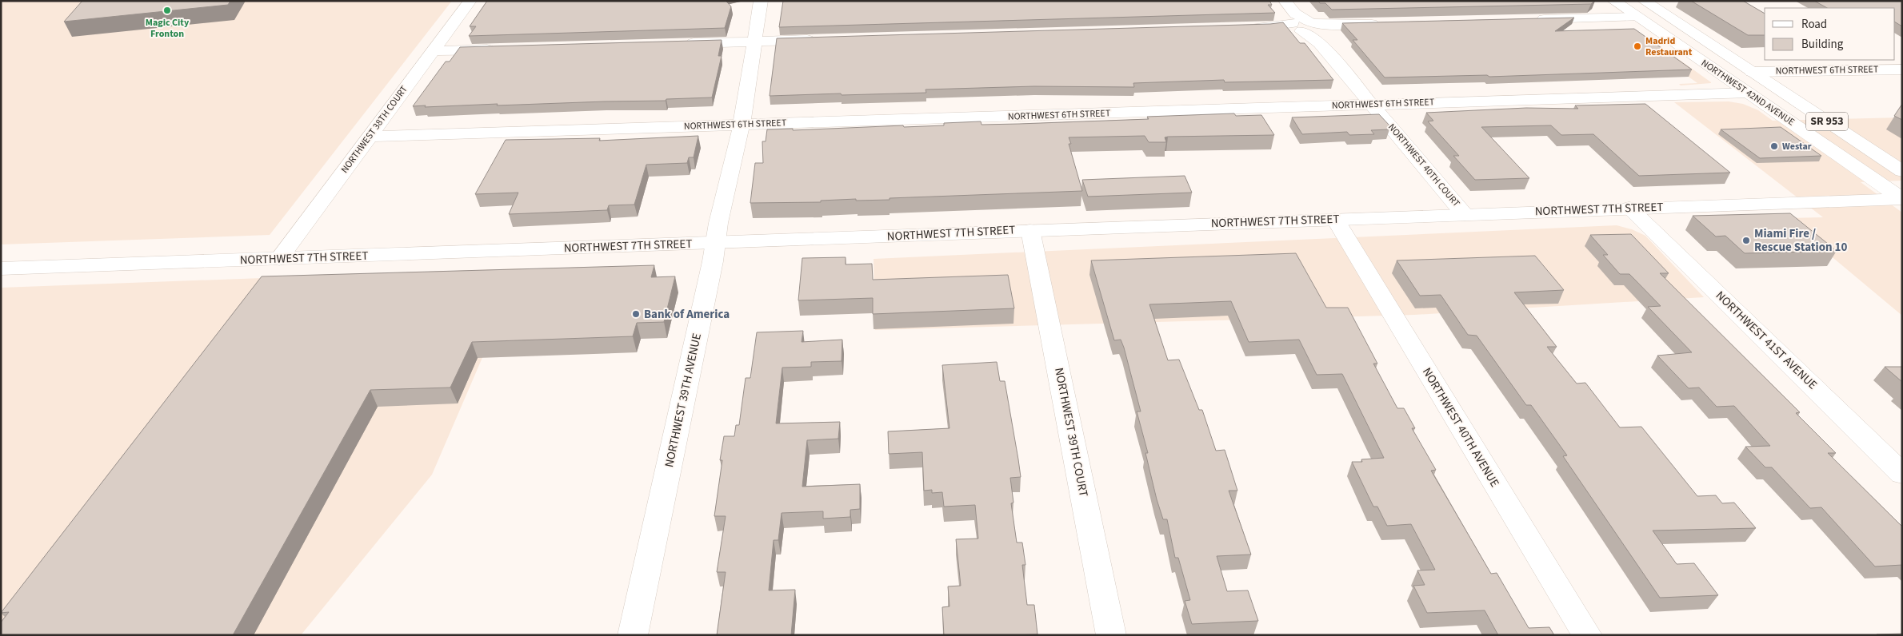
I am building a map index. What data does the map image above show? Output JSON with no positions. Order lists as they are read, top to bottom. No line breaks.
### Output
{"streets":{"street":["NORTHWEST 6TH STREET","NORTHWEST 42ND AVENUE","SR 953","NORTHWEST 38TH COURT","NORTHWEST 40TH COURT","NORTHWEST 7TH STREET","NORTHWEST 41ST AVENUE","NORTHWEST 39TH AVENUE","NORTHWEST 40TH AVENUE","NORTHWEST 39TH COURT"]},"crossings":[["NORTHWEST 6TH STREET","NORTHWEST 42ND AVENUE"],["NORTHWEST 6TH STREET","NORTHWEST 38TH COURT"],["NORTHWEST 6TH STREET","NORTHWEST 40TH COURT"],["NORTHWEST 6TH STREET","NORTHWEST 39TH AVENUE"],["NORTHWEST 42ND AVENUE","NORTHWEST 7TH STREET"],["NORTHWEST 38TH COURT","NORTHWEST 7TH STREET"],["NORTHWEST 40TH COURT","NORTHWEST 7TH STREET"],["NORTHWEST 7TH STREET","NORTHWEST 41ST AVENUE"],["NORTHWEST 7TH STREET","NORTHWEST 39TH AVENUE"],["NORTHWEST 7TH STREET","NORTHWEST 40TH AVENUE"],["NORTHWEST 7TH STREET","NORTHWEST 39TH COURT"]],"places":["Magic City Fronton","Madrid Restaurant","Westar","Miami Fire / Rescue Station 10","Bank of America"],"legend":["Road","Building"]}
